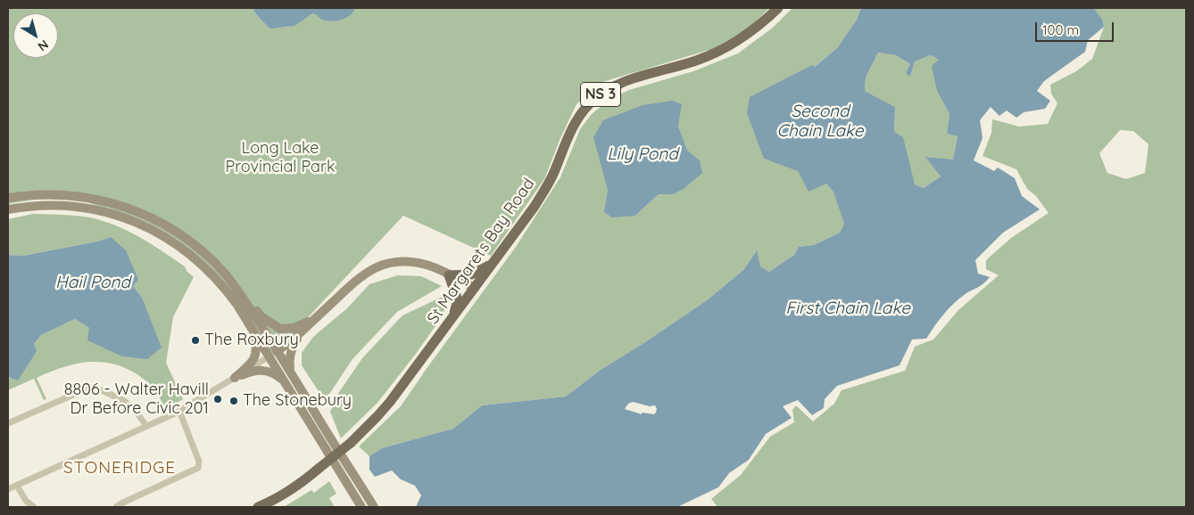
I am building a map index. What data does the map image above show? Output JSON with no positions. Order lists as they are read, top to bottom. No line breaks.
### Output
{"streets":{"main road":["NS 3","St Margarets Bay Road"]},"districts":["STONERIDGE"],"water":["Second Chain Lake","Lily Pond","Hail Pond","First Chain Lake"],"parks":["Long Lake Provincial Park"],"places":["The Roxbury","8806 - Walter Havill Dr Before Civic 201","The Stonebury"],"scale_bar":"100 m","north":"bottom right"}
